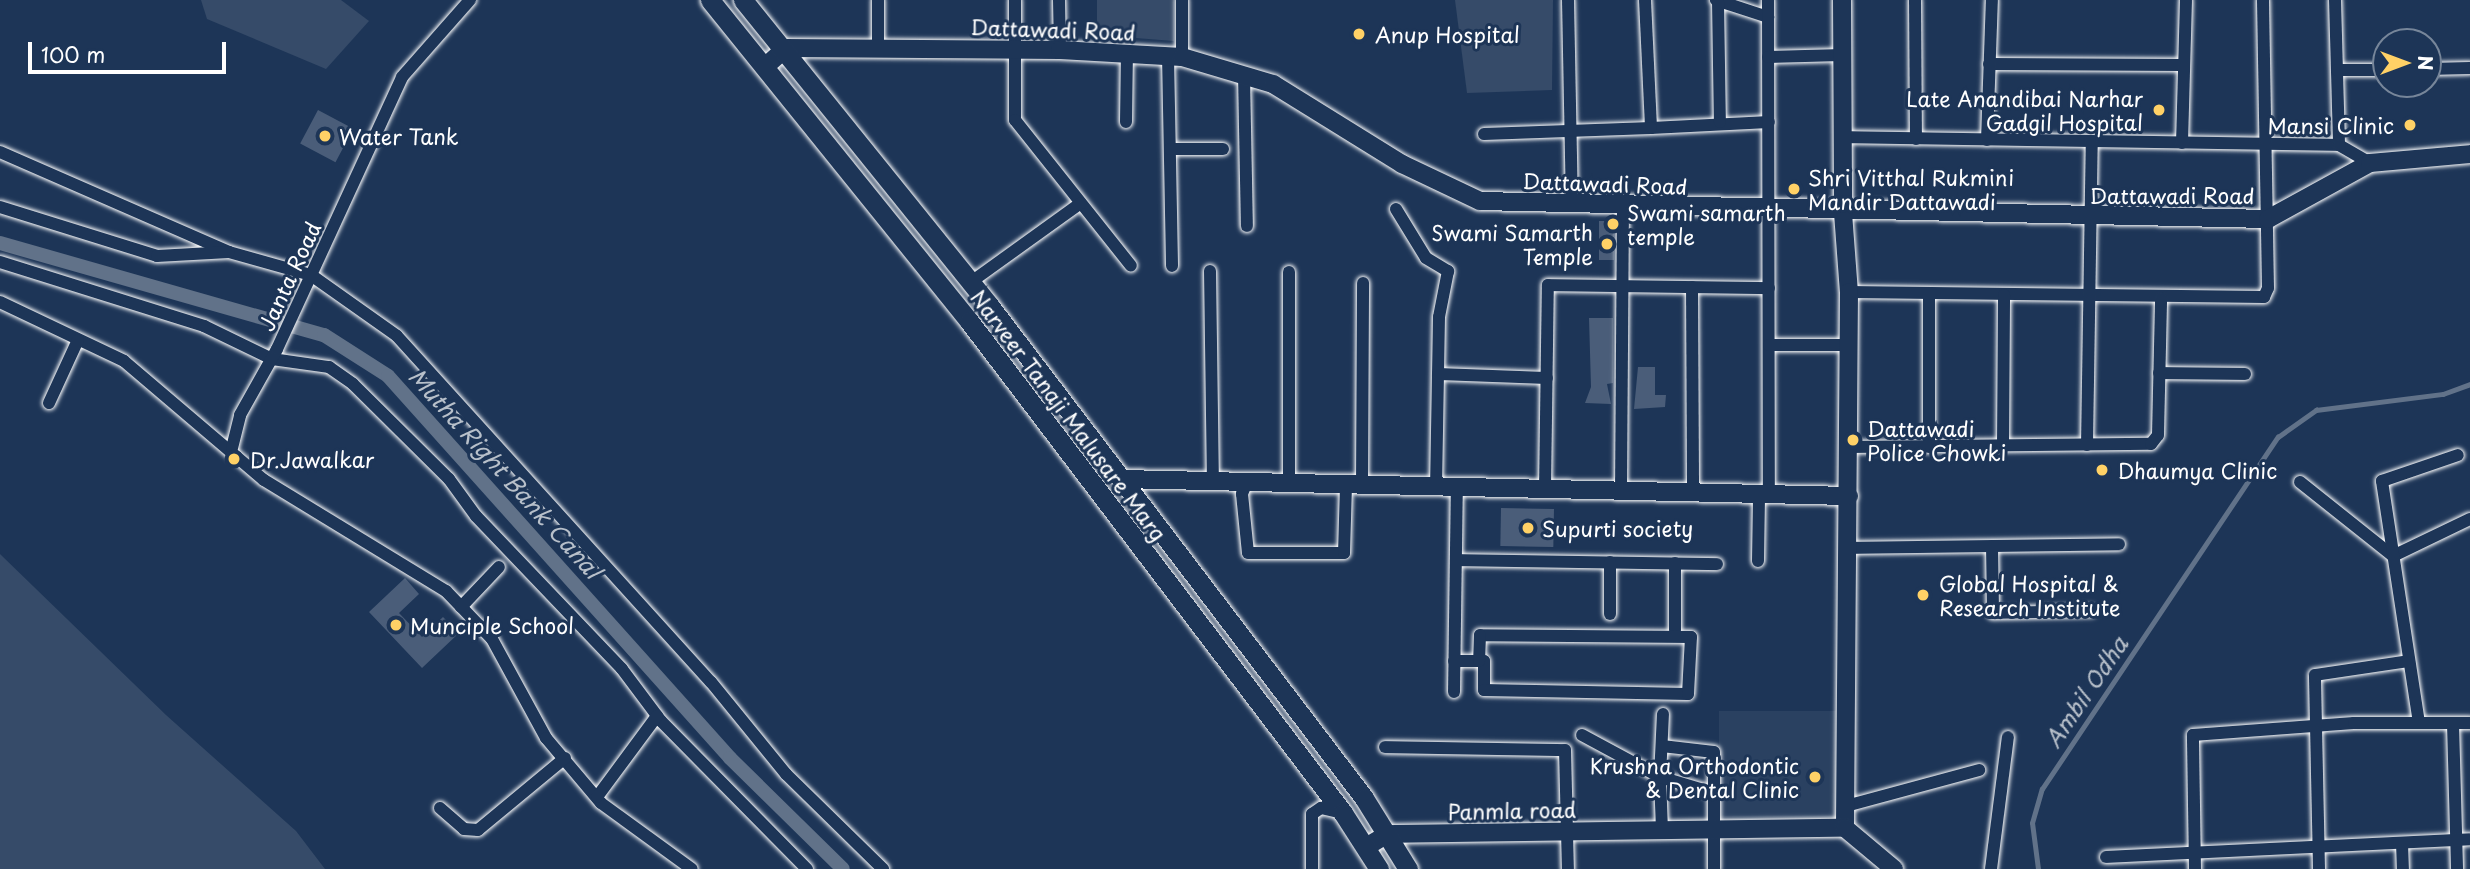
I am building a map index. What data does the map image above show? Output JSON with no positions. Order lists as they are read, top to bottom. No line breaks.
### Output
{"streets":{"main road":["Narveer Tanaji Malusare Marg"],"street":["Dattawadi Road","Janta Road","Panmla road"]},"crossings":[["Dattawadi Road","Narveer Tanaji Malusare Marg"],["Narveer Tanaji Malusare Marg","Panmla road"]],"water":["Mutha Right Bank Canal","Ambil Odha"],"places":["Anup Hospital","Late Anandibai Narhar Gadgil Hospital","Mansi Clinic","Water Tank","Shri Vitthal Rukmini Mandir Dattawadi","Swami samarth temple","Swami Samarth Temple","Dattawadi Police Chowki","Dr.Jawalkar","Dhaumya Clinic","Supurti society","Global Hospital & Research Institute","Munciple School","Krushna Orthodontic & Dental Clinic"],"scale_bar":"100 m","north":"right"}
